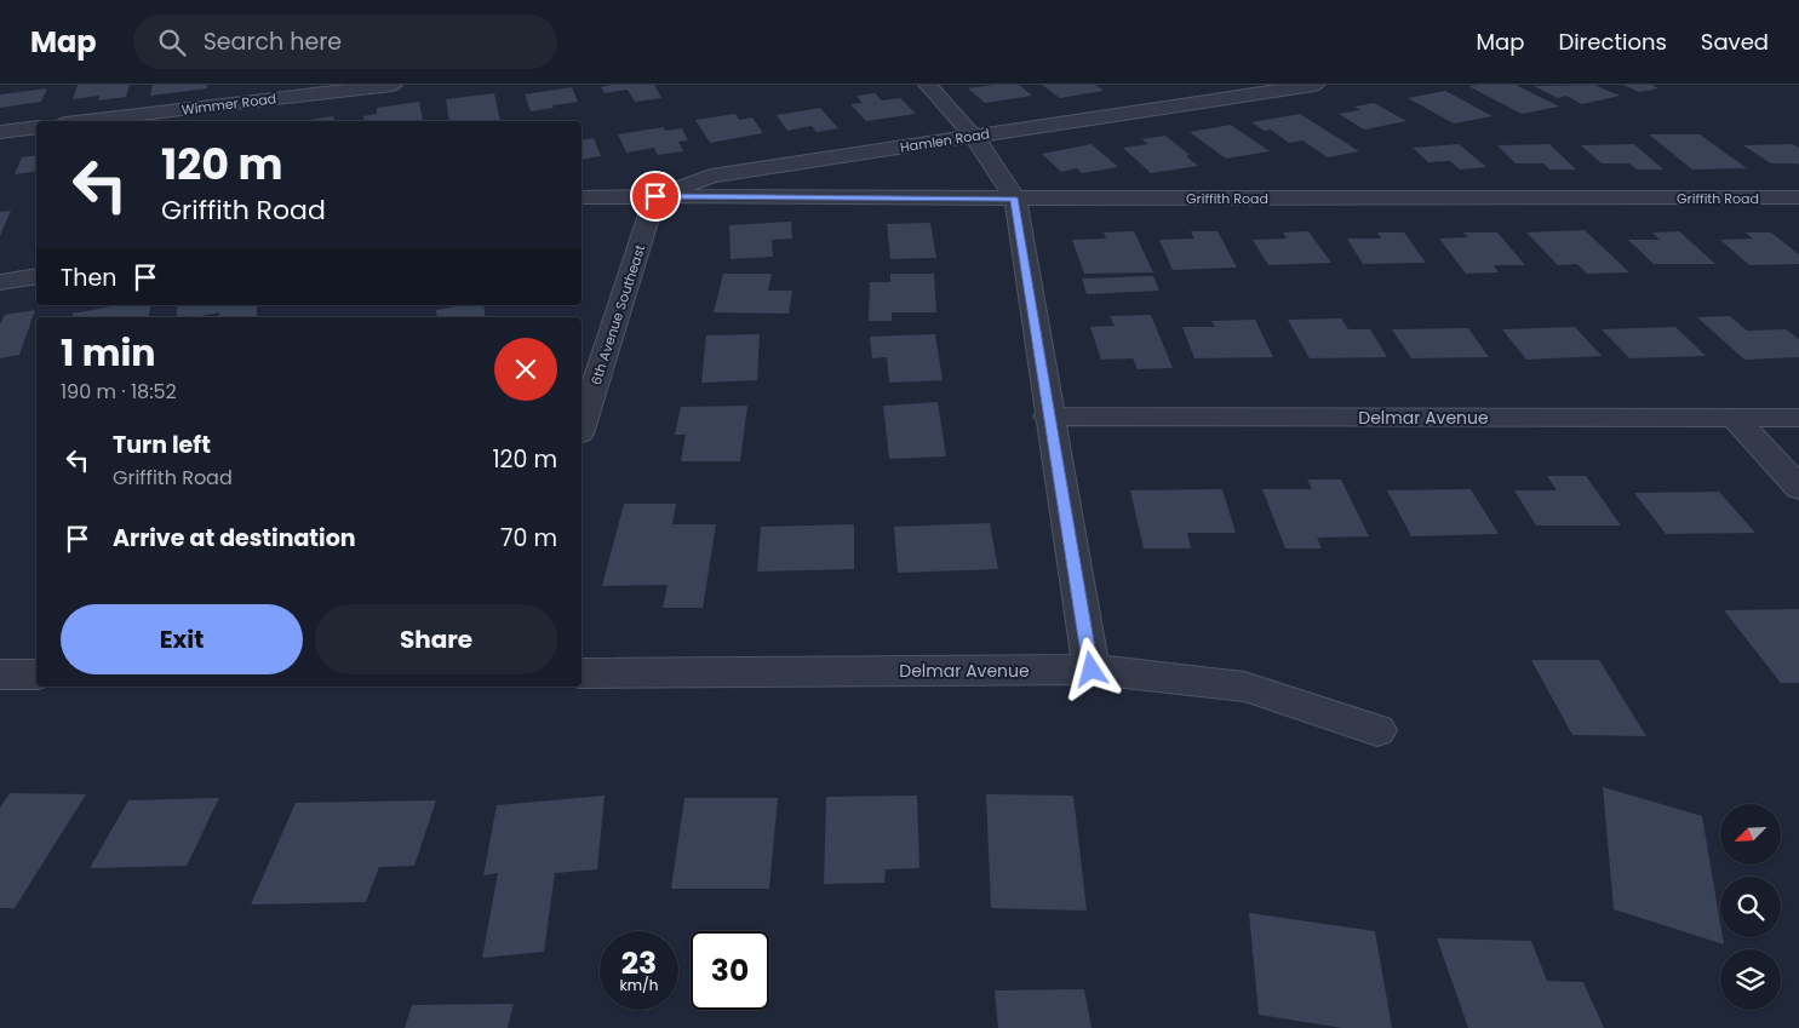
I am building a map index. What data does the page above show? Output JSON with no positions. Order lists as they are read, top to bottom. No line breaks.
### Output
{"streets":{"street":["Wimmer Road","Hamlen Road","Griffith Road","6th Avenue Southeast","Delmar Avenue"]},"crossings":[["Hamlen Road","Griffith Road"],["Hamlen Road","6th Avenue Southeast"],["Griffith Road","6th Avenue Southeast"]],"north":"bottom left","page":{"header":"Map","search":"Search here","nav":["Map","Directions","Saved"],"turn":["120 m","Griffith Road"],"then":"Then","heading":["1 min","190 m · 18:52"],"list":[{"name":"Turn left","note":"Griffith Road","value":"120 m"},{"name":"Arrive at destination","value":"70 m"}],"buttons":["Exit","Share"],"speed":"23 km/h","limit":"30"}}
